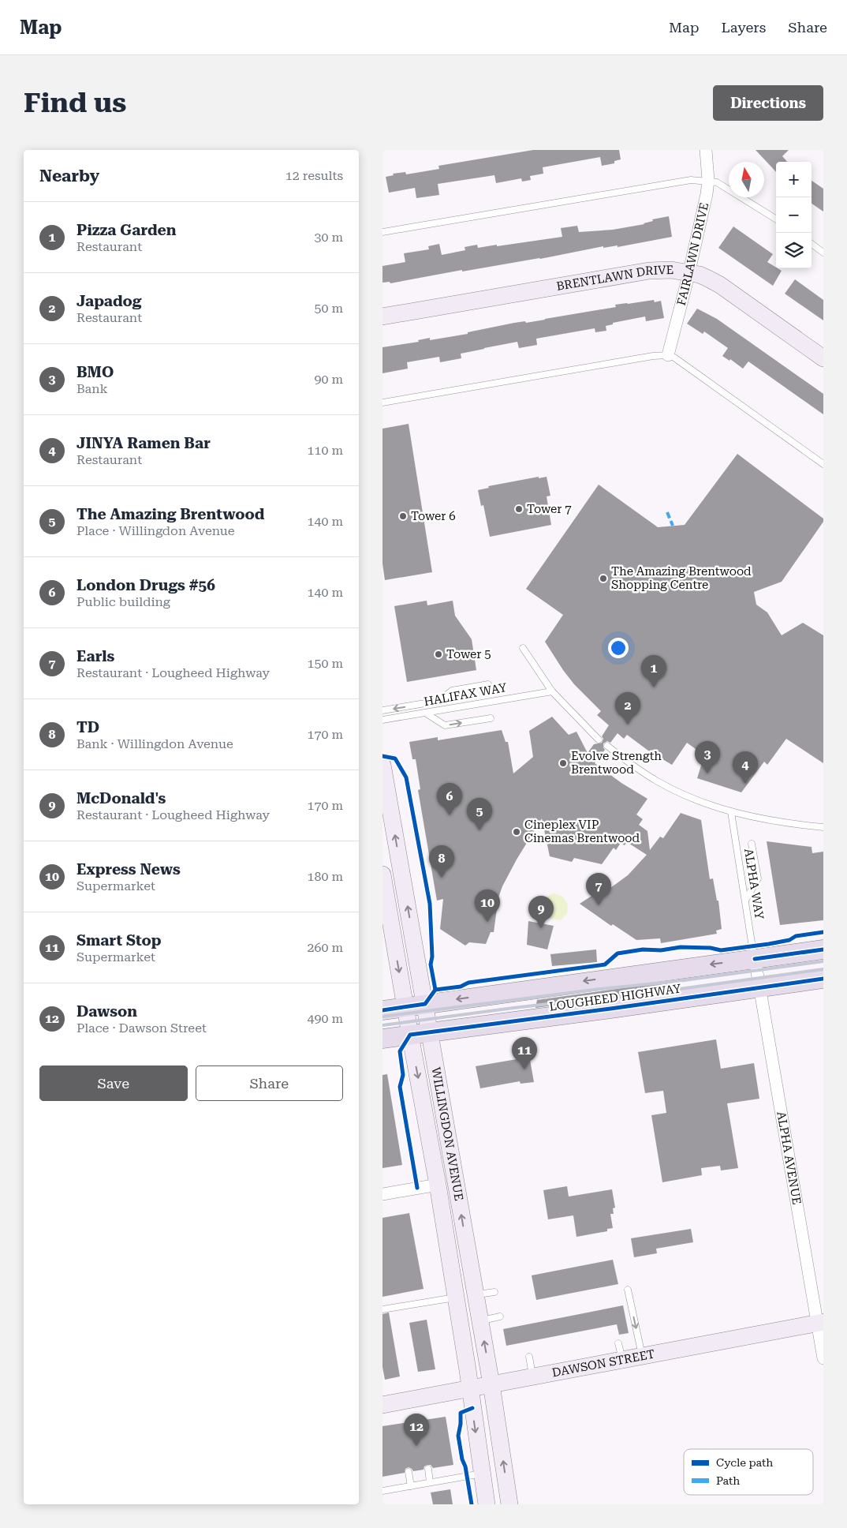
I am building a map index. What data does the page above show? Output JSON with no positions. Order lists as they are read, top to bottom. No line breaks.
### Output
{"streets":{"main road":["BRENTLAWN DRIVE","LOUGHEED HIGHWAY","WILLINGDON AVENUE","DAWSON STREET"],"street":["FAIRLAWN DRIVE","ALPHA AVENUE"],"lane":["HALIFAX WAY","ALPHA WAY"]},"crossings":[["FAIRLAWN DRIVE","BRENTLAWN DRIVE"],["ALPHA WAY","LOUGHEED HIGHWAY"],["ALPHA WAY","ALPHA AVENUE"],["LOUGHEED HIGHWAY","WILLINGDON AVENUE"],["LOUGHEED HIGHWAY","ALPHA AVENUE"],["WILLINGDON AVENUE","DAWSON STREET"],["ALPHA AVENUE","DAWSON STREET"]],"places":["Tower 7","Tower 6","The Amazing Brentwood Shopping Centre","Tower 5","Evolve Strength Brentwood","Cineplex VIP Cinemas Brentwood"],"legend":["Cycle path","Path"],"north":"top","page":{"header":"Map","nav":["Map","Layers","Share"],"buttons":["Directions",["Save","Share"]],"title":"Find us","heading":["Nearby","12 results"],"map_buttons":["+","−"],"list":[{"mark":"1","name":"Pizza Garden","note":"Restaurant","value":"30 m"},{"mark":"2","name":"Japadog","note":"Restaurant","value":"50 m"},{"mark":"3","name":"BMO","note":"Bank","value":"90 m"},{"mark":"4","name":"JINYA Ramen Bar","note":"Restaurant","value":"110 m"},{"mark":"5","name":"The Amazing Brentwood","note":"Place · Willingdon Avenue","value":"140 m"},{"mark":"6","name":"London Drugs #56","note":"Public building","value":"140 m"},{"mark":"7","name":"Earls","note":"Restaurant · Lougheed Highway","value":"150 m"},{"mark":"8","name":"TD","note":"Bank · Willingdon Avenue","value":"170 m"},{"mark":"9","name":"McDonald's","note":"Restaurant · Lougheed Highway","value":"170 m"},{"mark":"10","name":"Express News","note":"Supermarket","value":"180 m"},{"mark":"11","name":"Smart Stop","note":"Supermarket","value":"260 m"},{"mark":"12","name":"Dawson","note":"Place · Dawson Street","value":"490 m"}],"pins":["1","2","3","4","6","5","8","7","10","9","11","12"]}}
